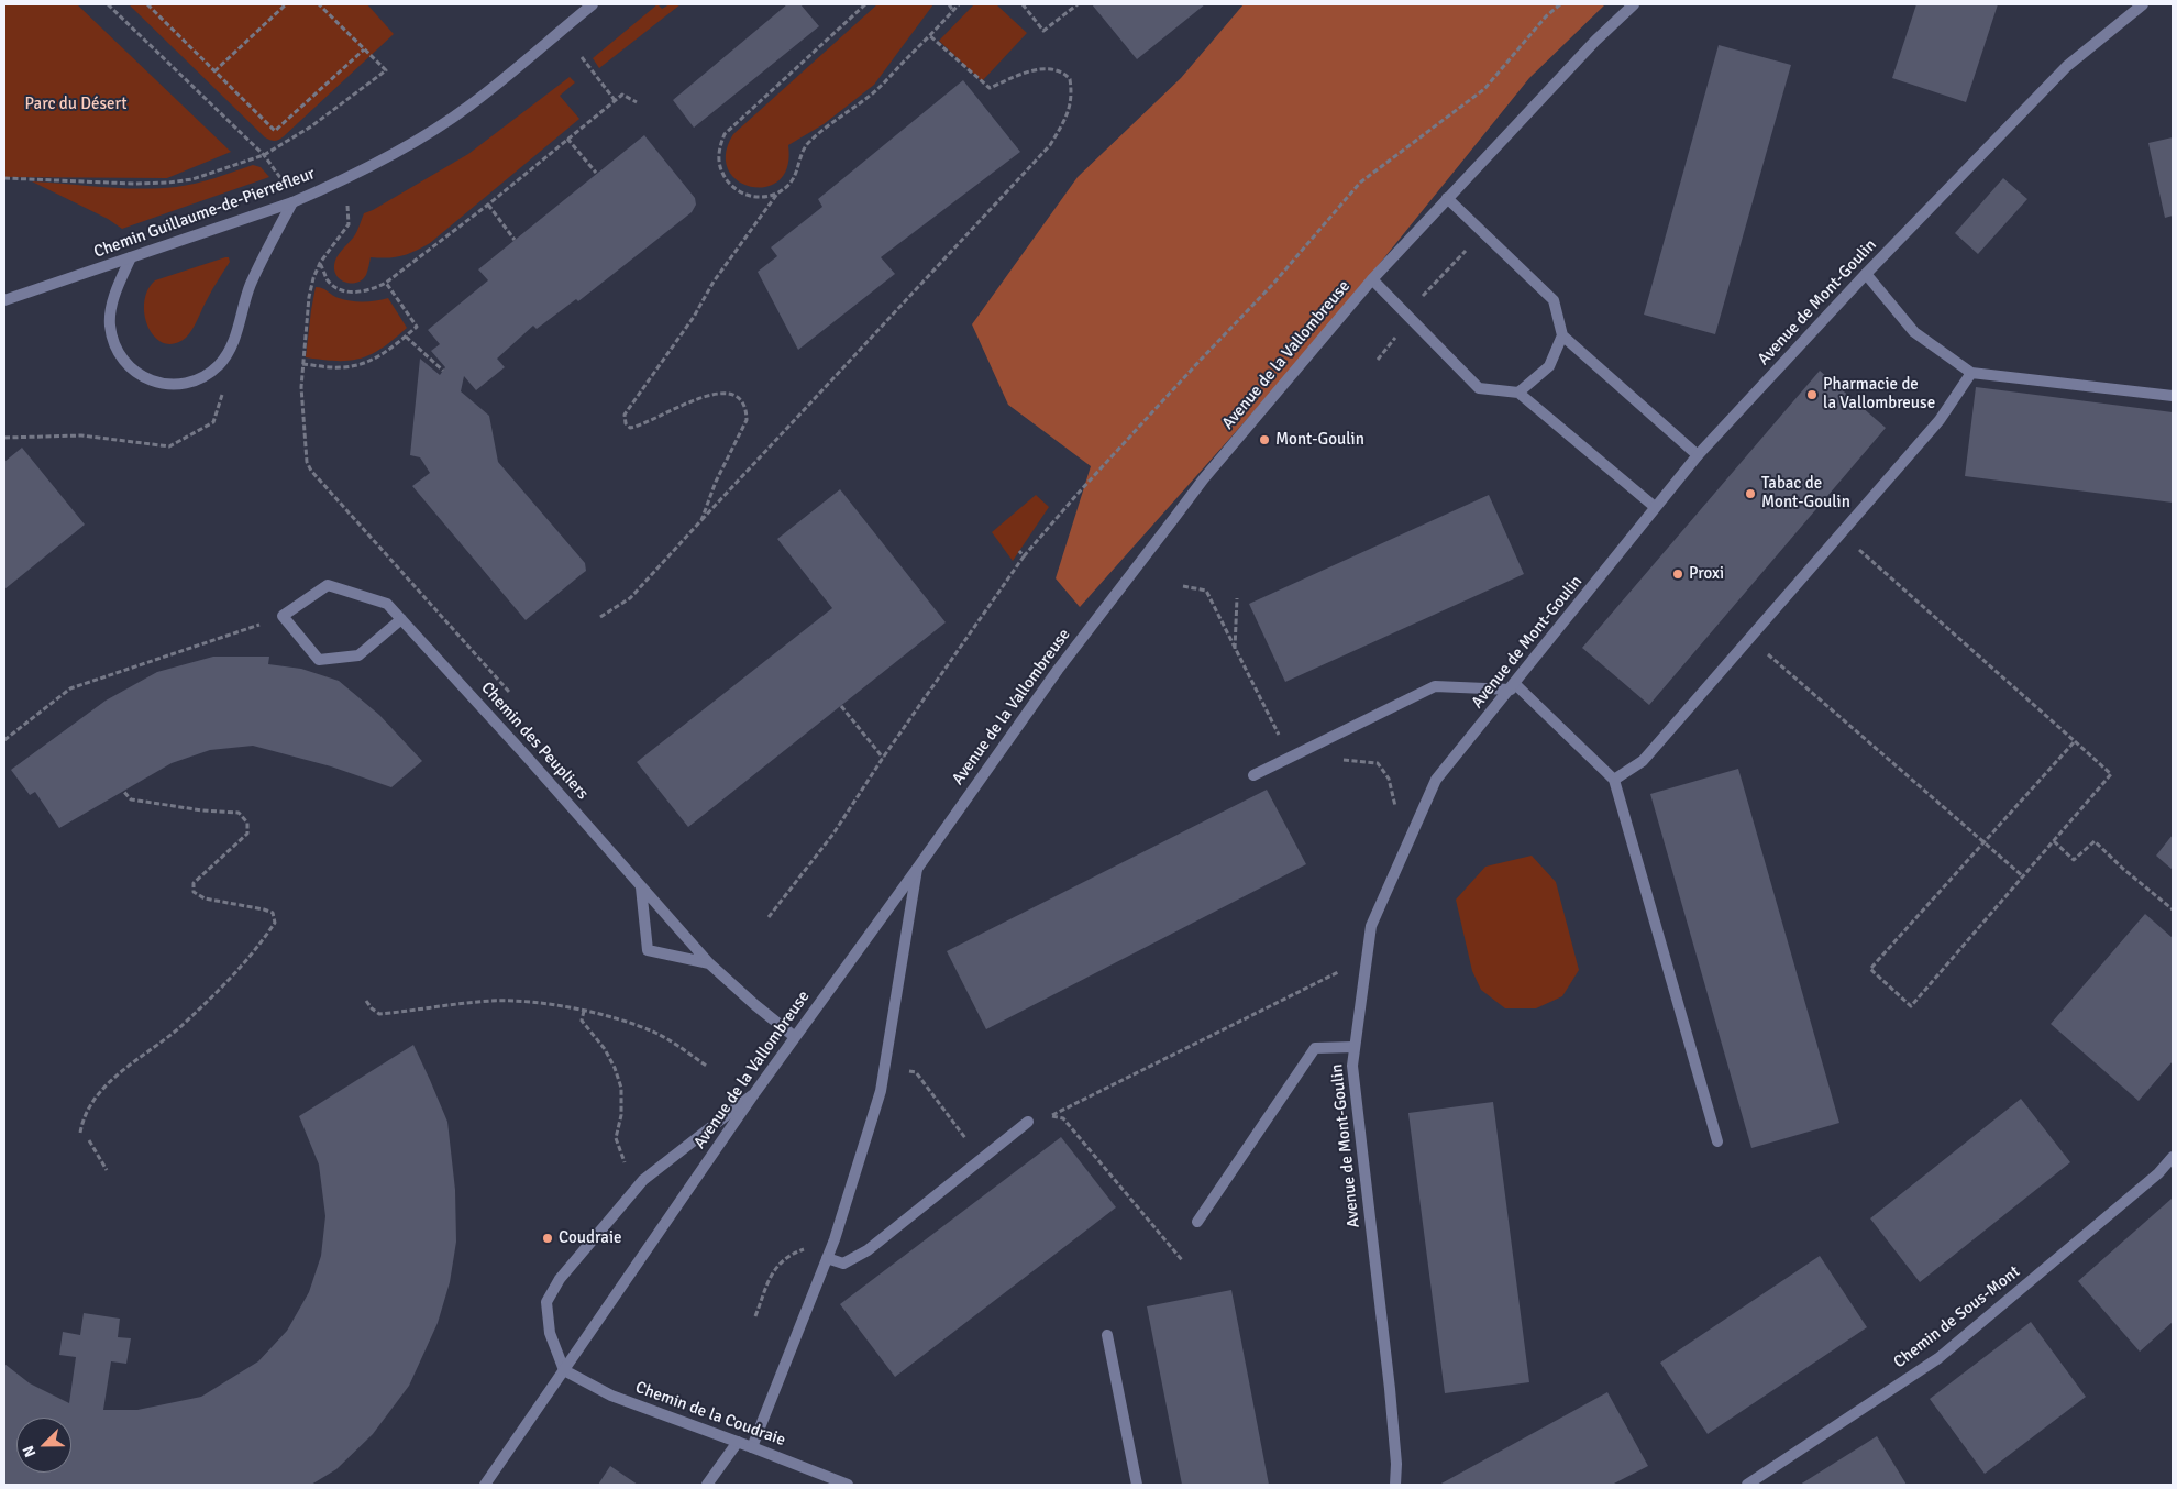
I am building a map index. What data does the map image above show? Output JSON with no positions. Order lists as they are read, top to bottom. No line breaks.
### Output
{"streets":{"street":["Chemin Guillaume-de-Pierrefleur","Avenue de Mont-Goulin","Avenue de la Vallombreuse","Chemin des Peupliers","Chemin de Sous-Mont","Chemin de la Coudraie"]},"crossings":[["Avenue de la Vallombreuse","Chemin des Peupliers"],["Avenue de la Vallombreuse","Chemin de la Coudraie"]],"parks":["Parc du Désert"],"places":["Pharmacie de la Vallombreuse","Mont-Goulin","Tabac de Mont-Goulin","Proxi","Coudraie"],"north":"bottom left"}
